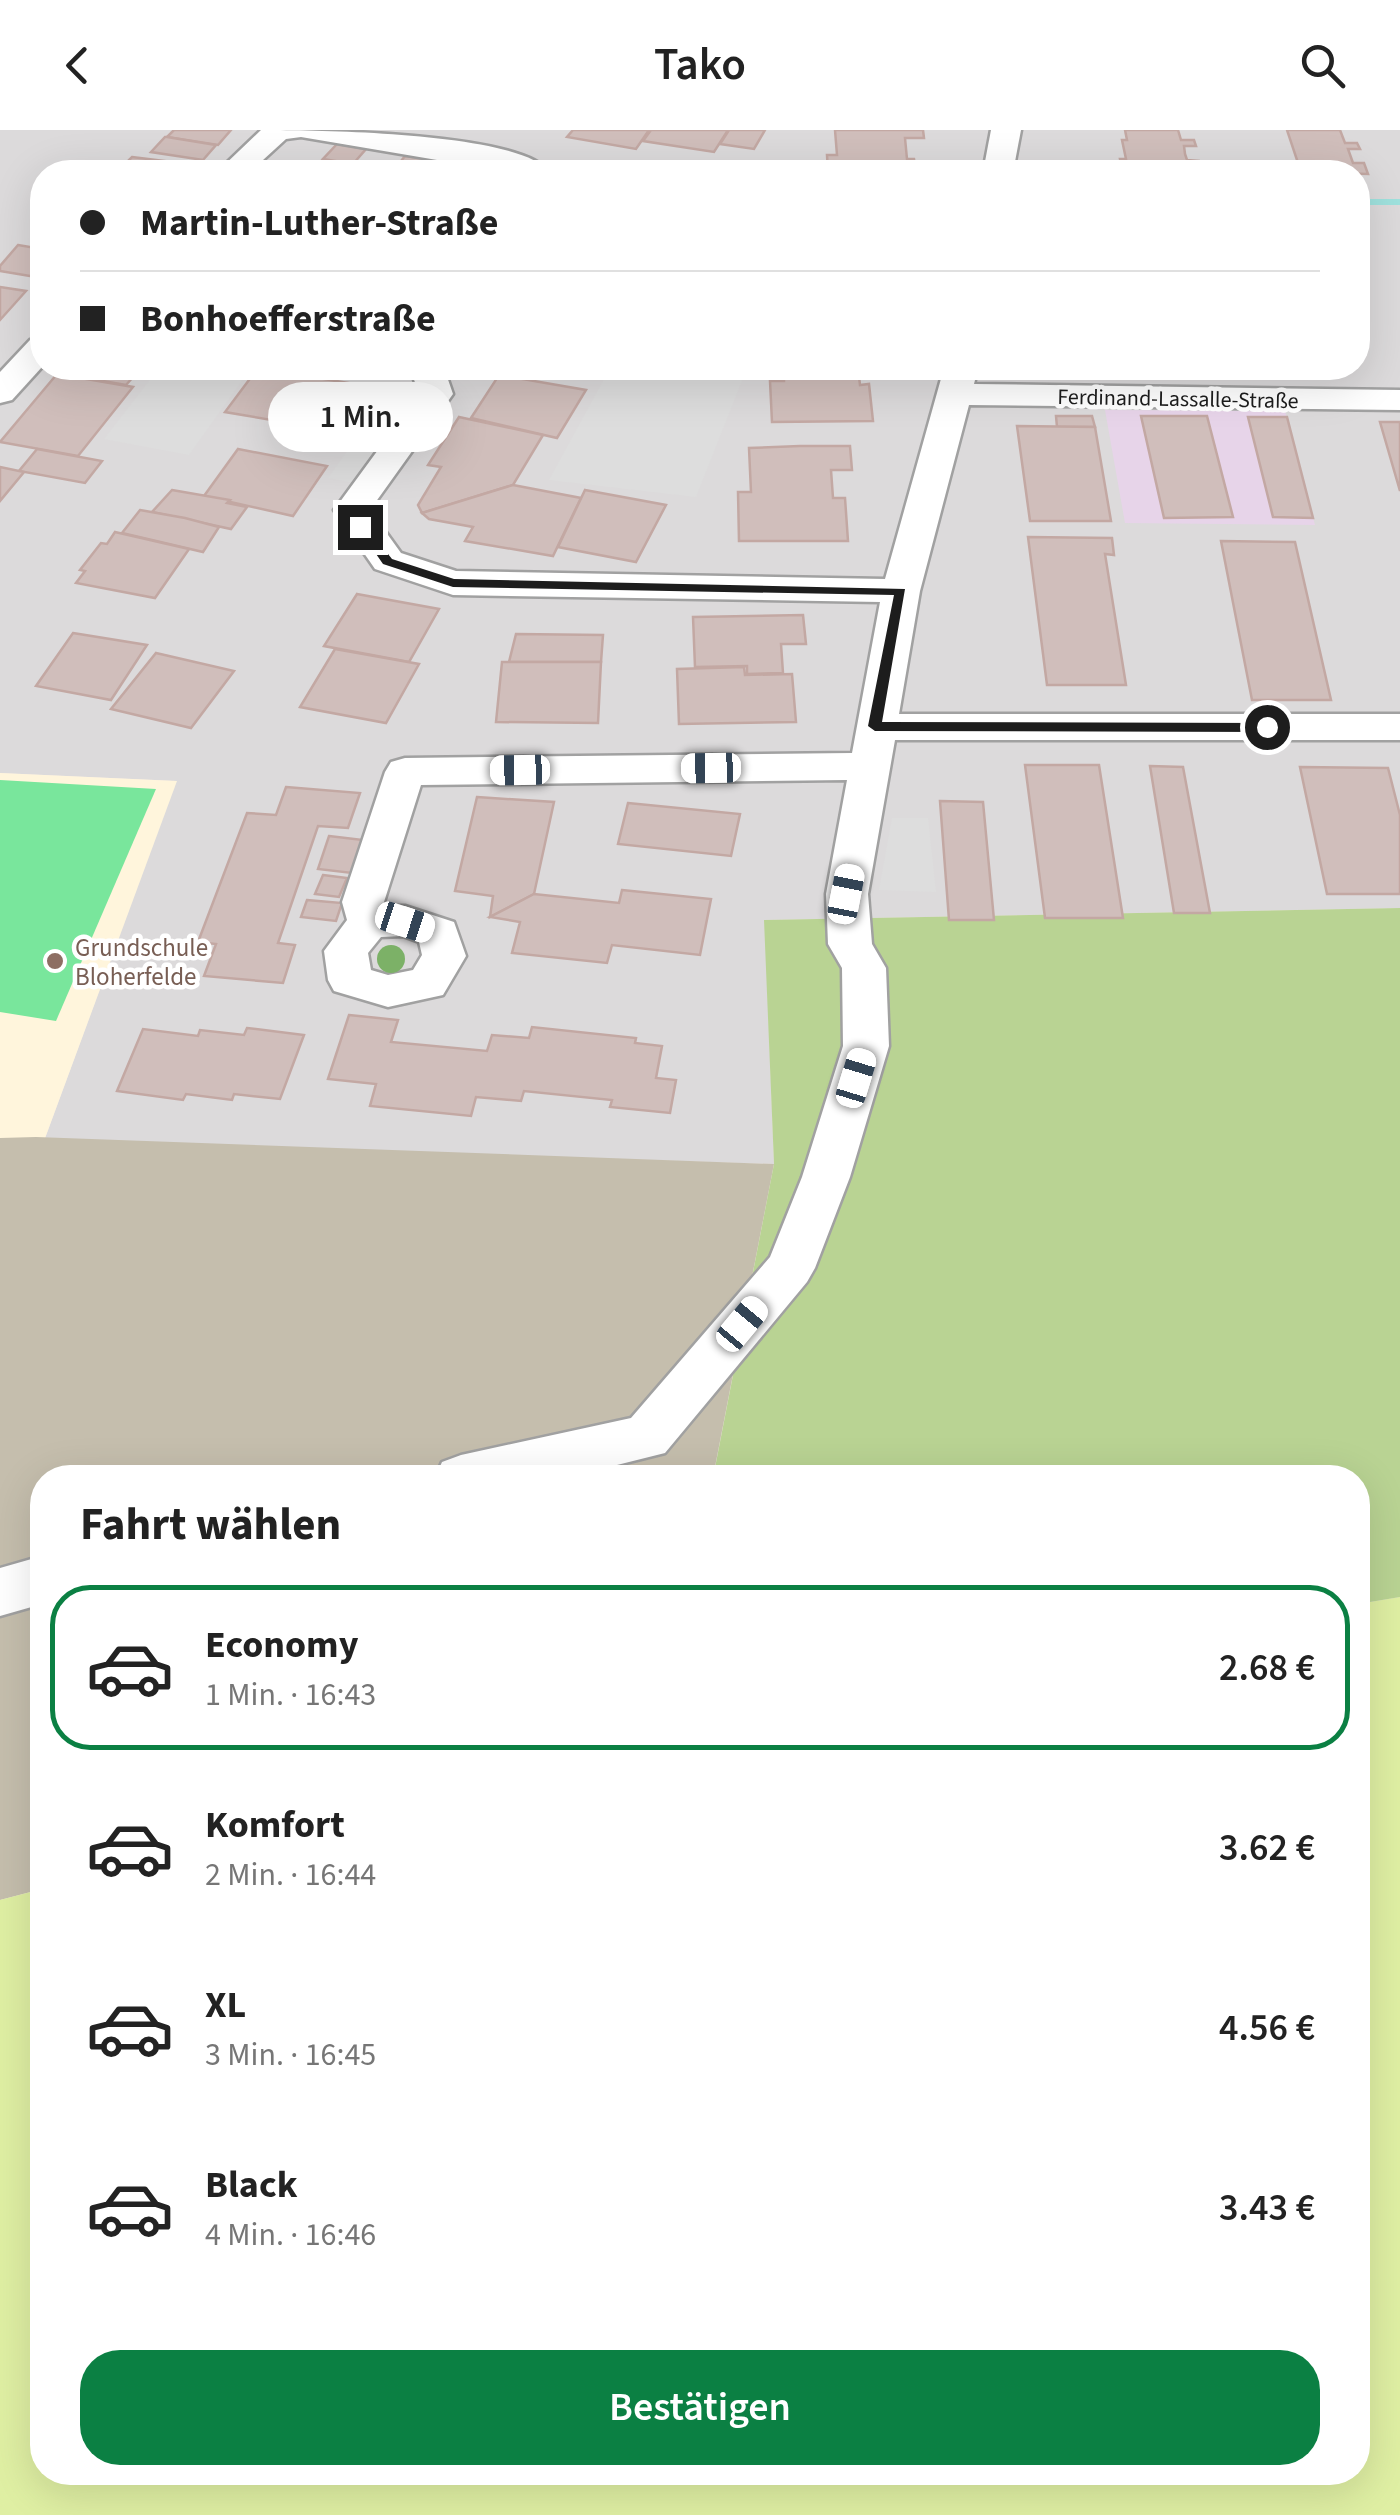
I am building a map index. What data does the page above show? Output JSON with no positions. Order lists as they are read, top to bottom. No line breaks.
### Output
{"streets":{"street":["Ferdinand-Lassalle-Straße"]},"places":["Grundschule Bloherfelde"],"page":{"header":"Tako","banner":["Martin-Luther-Straße","Bonhoefferstraße"],"bubble":"1 Min.","heading":"Fahrt wählen","list":[{"name":"Economy","note":"1 Min. · 16:43","value":"2.68 €"},{"name":"Komfort","note":"2 Min. · 16:44","value":"3.62 €"},{"name":"XL","note":"3 Min. · 16:45","value":"4.56 €"},{"name":"Black","note":"4 Min. · 16:46","value":"3.43 €"}],"buttons":"Bestätigen"}}
